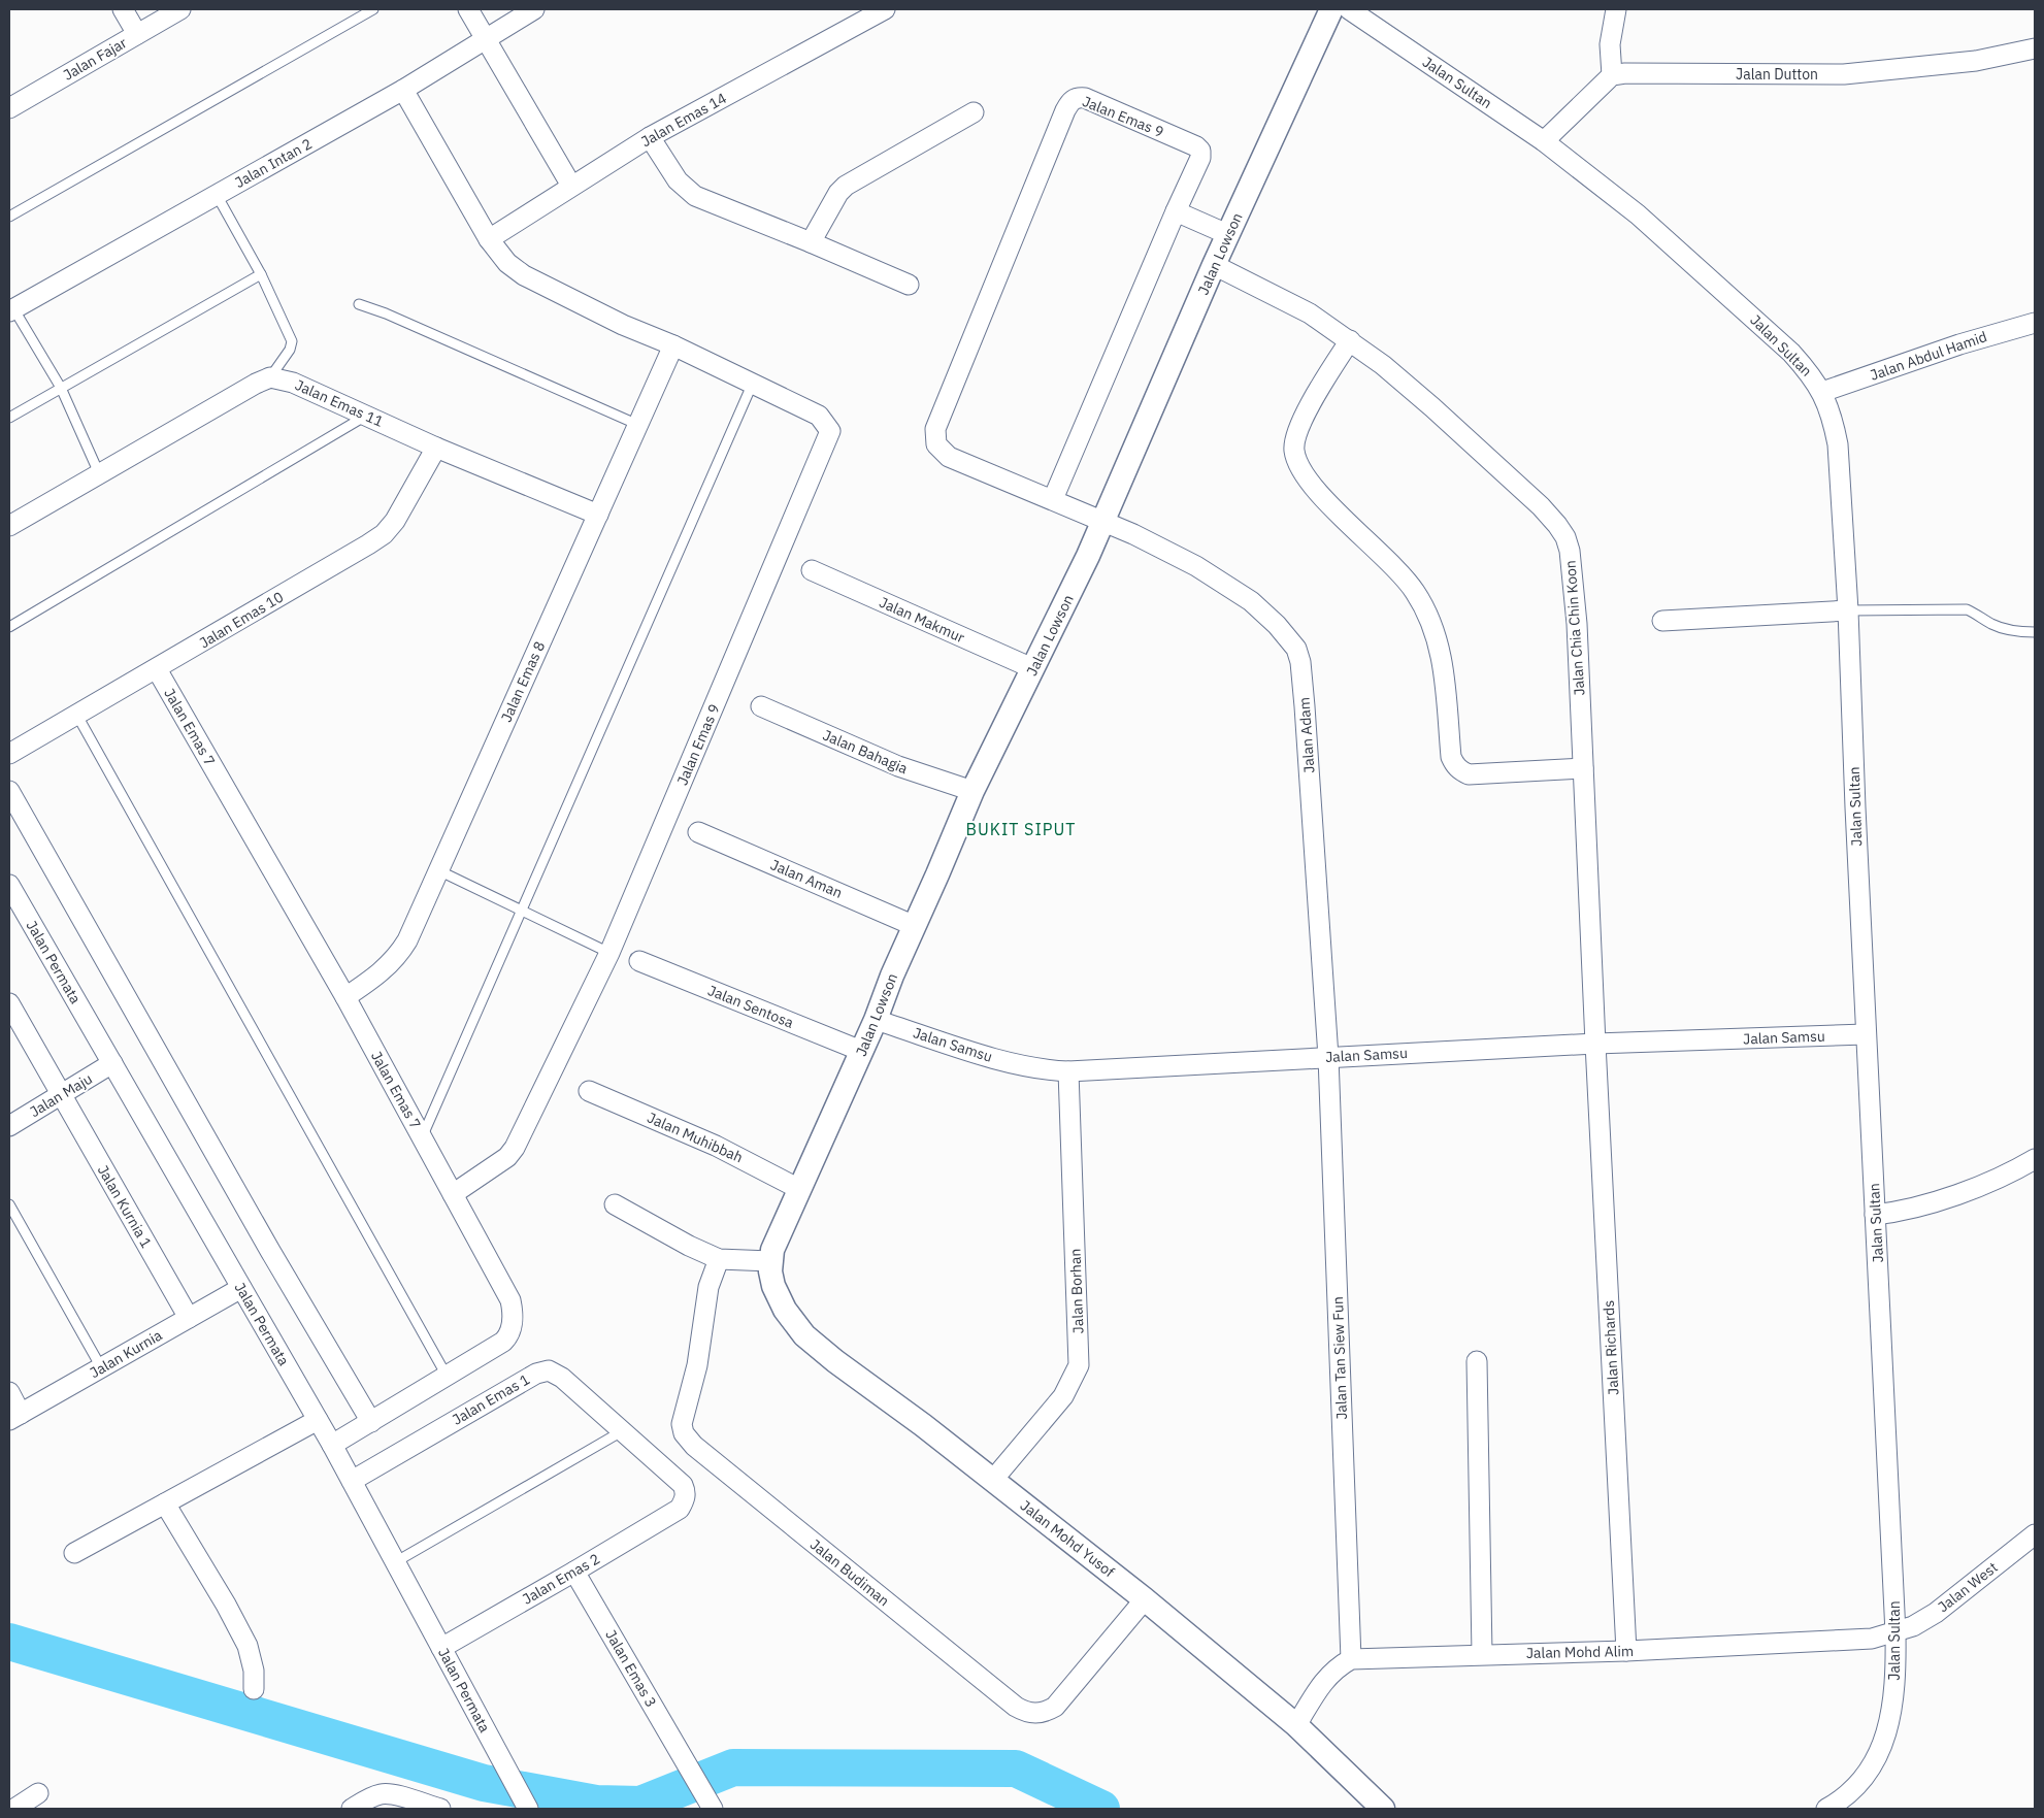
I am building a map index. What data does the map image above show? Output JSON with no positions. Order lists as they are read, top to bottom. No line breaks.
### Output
{"streets":{"street":["Jalan Fajar","Jalan Dutton","Jalan Sultan","Jalan Emas 9","Jalan Emas 14","Jalan Intan 2","Jalan Lowson","Jalan Abdul Hamid","Jalan Emas 11","Jalan Emas 10","Jalan Makmur","Jalan Chia Chin Koon","Jalan Emas 8","Jalan Emas 7","Jalan Adam","Jalan Bahagia","Jalan Aman","Jalan Permata","Jalan Sentosa","Jalan Samsu","Jalan Maju","Jalan Muhibbah","Jalan Kurnia 1","Jalan Borhan","Jalan Richards","Jalan Kurnia","Jalan Tan Siew Fun","Jalan Emas 1","Jalan Mohd Yusof","Jalan Budiman","Jalan Emas 2","Jalan West","Jalan Mohd Alim","Jalan Emas 3"]},"crossings":[["Jalan Sultan","Jalan Abdul Hamid"],["Jalan Sultan","Jalan Samsu"],["Jalan Sultan","Jalan West"],["Jalan Sultan","Jalan Mohd Alim"],["Jalan Emas 9","Jalan Emas 14"],["Jalan Emas 9","Jalan Intan 2"],["Jalan Emas 9","Jalan Lowson"],["Jalan Emas 9","Jalan Emas 8"],["Jalan Emas 9","Jalan Emas 7"],["Jalan Emas 9","Jalan Adam"],["Jalan Lowson","Jalan Makmur"],["Jalan Lowson","Jalan Chia Chin Koon"],["Jalan Lowson","Jalan Adam"],["Jalan Lowson","Jalan Bahagia"],["Jalan Lowson","Jalan Aman"],["Jalan Lowson","Jalan Sentosa"],["Jalan Lowson","Jalan Samsu"],["Jalan Lowson","Jalan Muhibbah"],["Jalan Lowson","Jalan Mohd Yusof"],["Jalan Emas 11","Jalan Emas 10"],["Jalan Emas 11","Jalan Emas 8"],["Jalan Emas 10","Jalan Emas 7"],["Jalan Chia Chin Koon","Jalan Samsu"],["Jalan Chia Chin Koon","Jalan Richards"],["Jalan Emas 8","Jalan Emas 7"],["Jalan Emas 7","Jalan Permata"],["Jalan Adam","Jalan Samsu"],["Jalan Adam","Jalan Tan Siew Fun"],["Jalan Permata","Jalan Maju"],["Jalan Permata","Jalan Kurnia"],["Jalan Permata","Jalan Emas 1"],["Jalan Permata","Jalan Emas 2"],["Jalan Samsu","Jalan Borhan"],["Jalan Samsu","Jalan Richards"],["Jalan Samsu","Jalan Tan Siew Fun"],["Jalan Maju","Jalan Kurnia 1"],["Jalan Kurnia 1","Jalan Kurnia"],["Jalan Borhan","Jalan Mohd Yusof"],["Jalan Richards","Jalan Mohd Alim"],["Jalan Tan Siew Fun","Jalan Mohd Alim"],["Jalan Emas 1","Jalan Emas 2"],["Jalan Mohd Yusof","Jalan Budiman"],["Jalan Emas 2","Jalan Emas 3"],["Jalan West","Jalan Mohd Alim"]],"districts":["BUKIT SIPUT"]}
